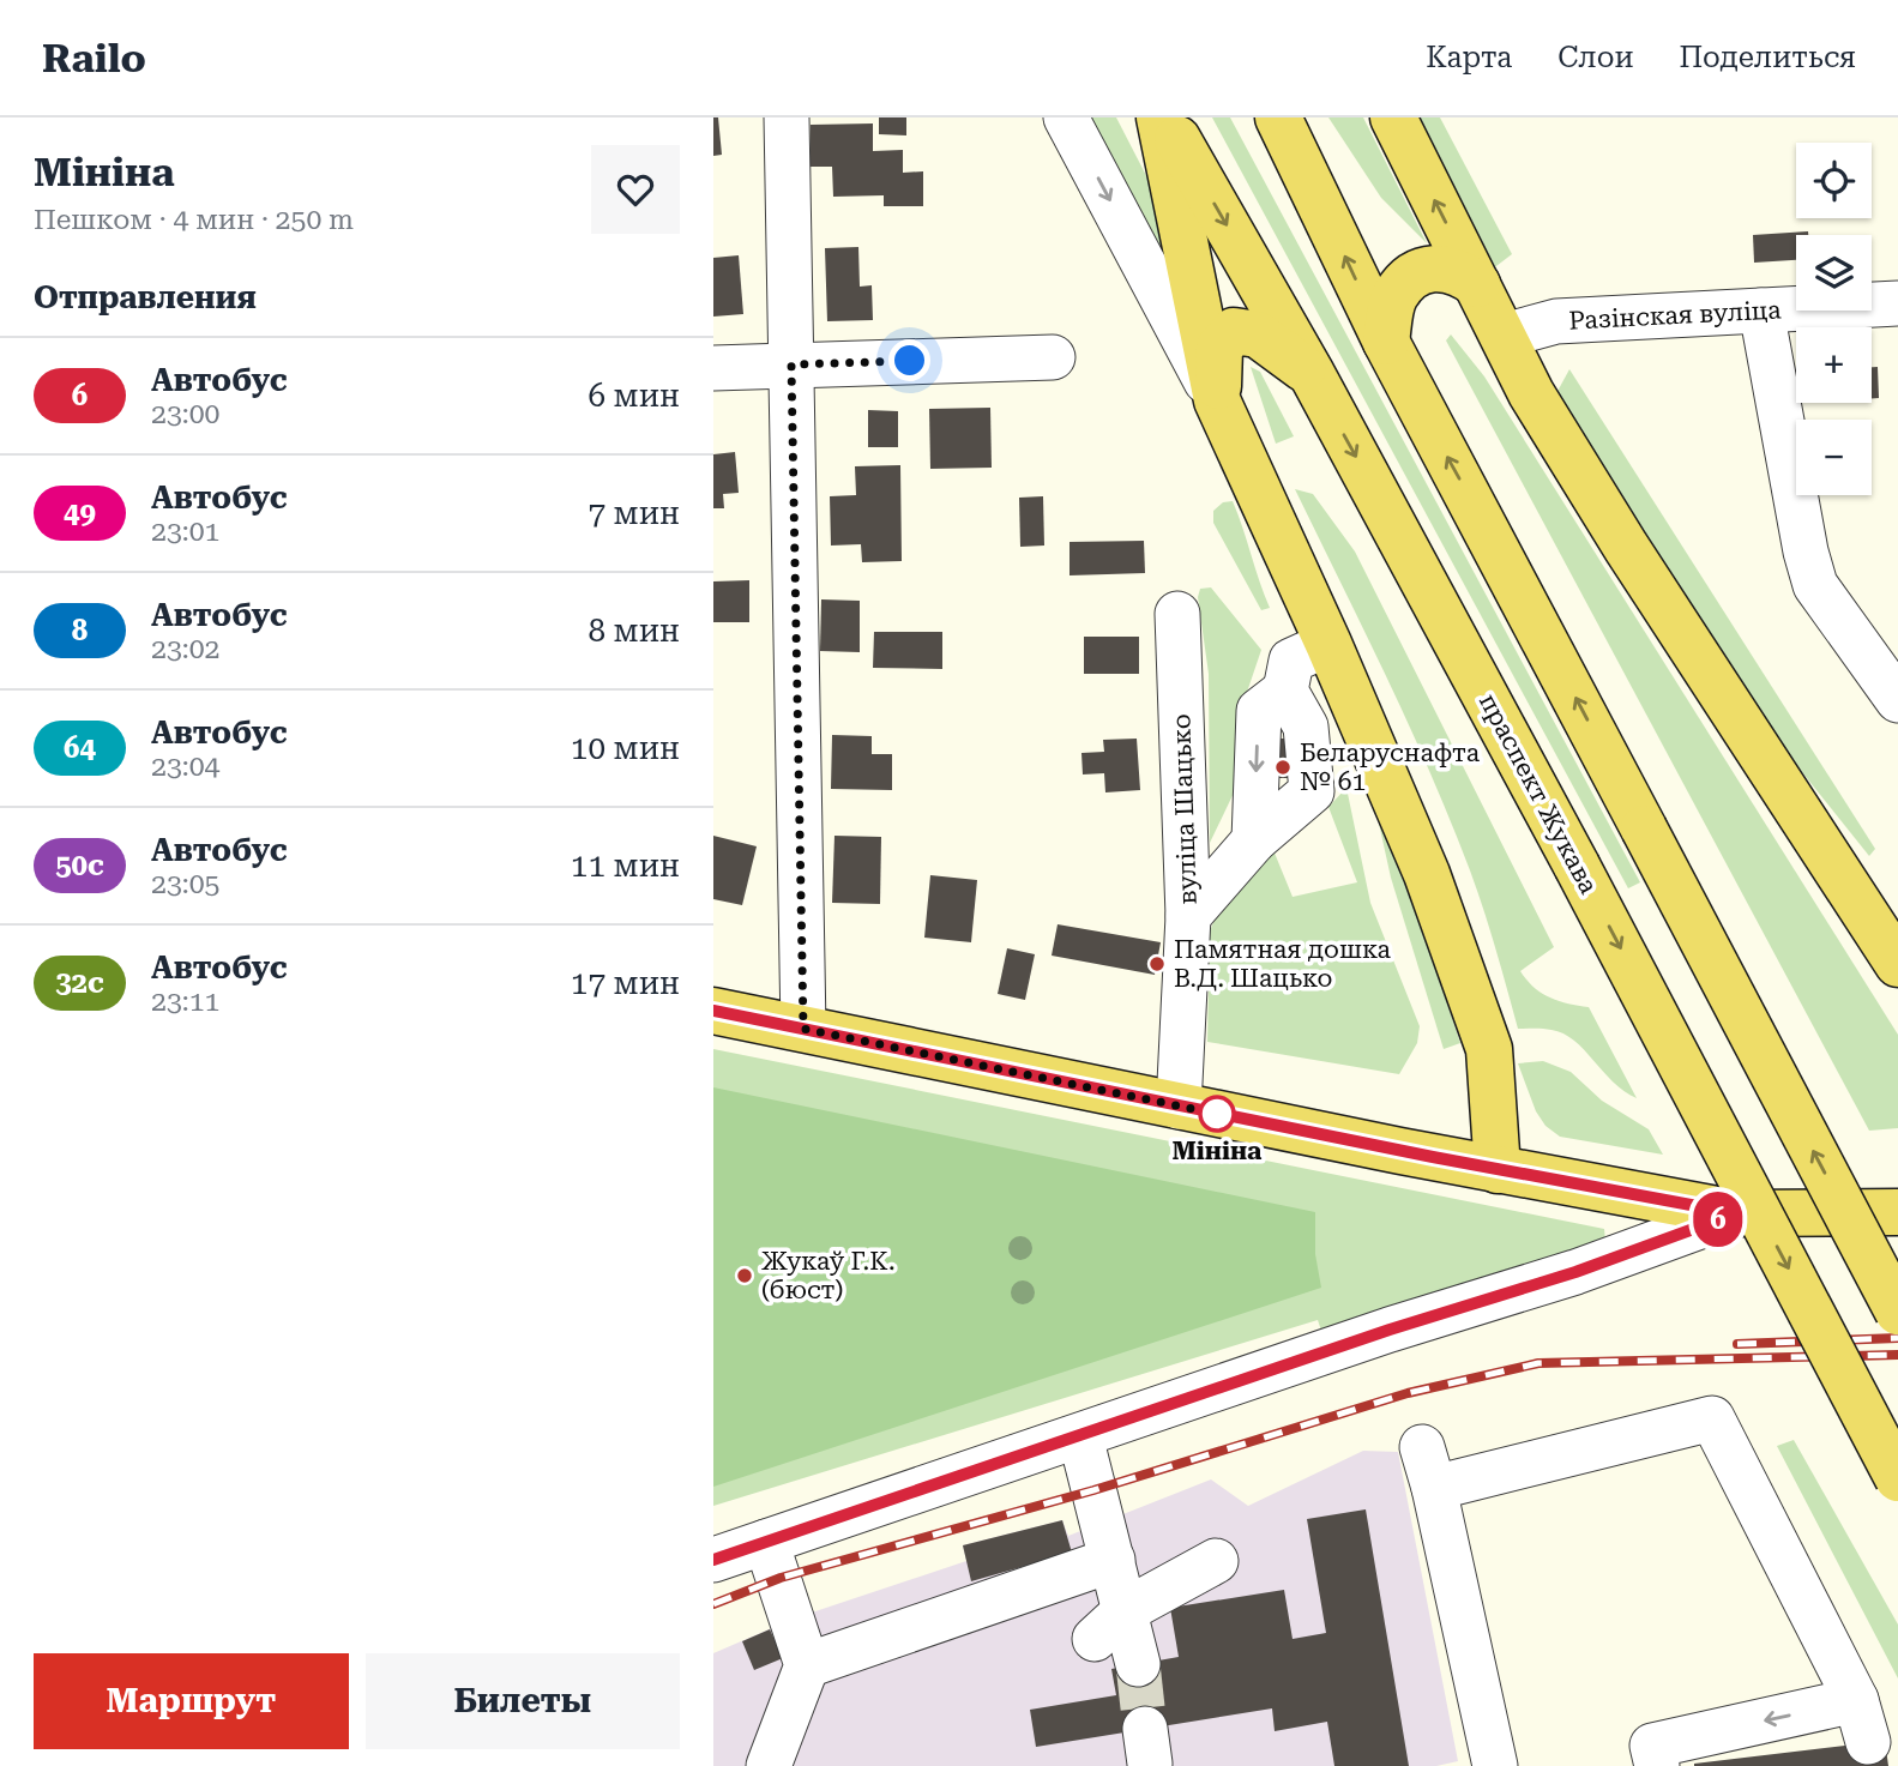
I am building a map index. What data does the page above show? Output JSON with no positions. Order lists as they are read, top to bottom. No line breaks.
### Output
{"streets":{"main road":["праспект Жукава"],"street":["Разінская вуліца","вуліца Шацько"]},"places":["Беларуснафта № 61","Памятная дошка В.Д. Шацько","Мініна","Жукаў Г.К. (бюст)"],"lines":["bus line 6"],"page":{"header":"Railo","nav":["Карта","Слои","Поделиться"],"heading":[["Мініна","Пешком · 4 мин · 250 m"],"Отправления"],"on_map":"6","map_buttons":["+","−"],"list":[{"mark":"6","name":"Автобус","note":"23:00","value":"6 мин"},{"mark":"49","name":"Автобус","note":"23:01","value":"7 мин"},{"mark":"8","name":"Автобус","note":"23:02","value":"8 мин"},{"mark":"64","name":"Автобус","note":"23:04","value":"10 мин"},{"mark":"50с","name":"Автобус","note":"23:05","value":"11 мин"},{"mark":"32с","name":"Автобус","note":"23:11","value":"17 мин"}],"buttons":["Маршрут","Билеты"]}}
